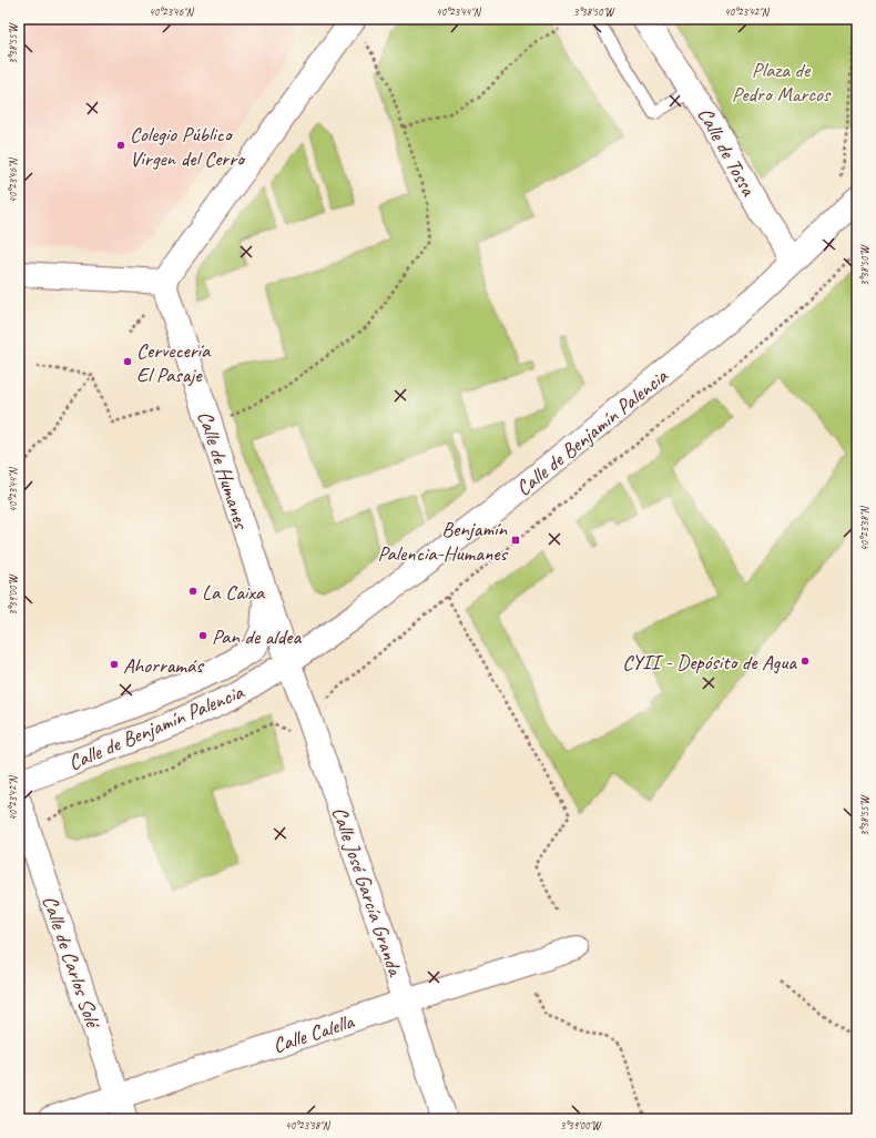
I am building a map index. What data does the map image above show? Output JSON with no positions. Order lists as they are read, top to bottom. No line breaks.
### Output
{"streets":{"street":["Calle de Tossa","Calle de Benjamín Palencia","Calle de Humanes","Calle José García Granda","Calle de Carlos Solé","Calle Calella"]},"crossings":[["Calle de Tossa","Calle de Benjamín Palencia"],["Calle de Benjamín Palencia","Calle de Humanes"],["Calle de Benjamín Palencia","Calle José García Granda"],["Calle de Humanes","Calle José García Granda"],["Calle José García Granda","Calle Calella"],["Calle de Carlos Solé","Calle Calella"]],"parks":["Plaza de Pedro Marcos"],"places":{"other":["Colegio Público Virgen del Cerro","Cervecería El Pasaje","La Caixa","Pan de aldea","CYII - Depósito de Agua","Ahorramás"],"transit":["Benjamín Palencia-Humanes"]},"coordinates":["40°23'46\"N","40°23'44\"N","3°38'50\"W","40°23'42\"N","3°38'55\"W","40°23'38\"N","3°39'00\"W"]}
